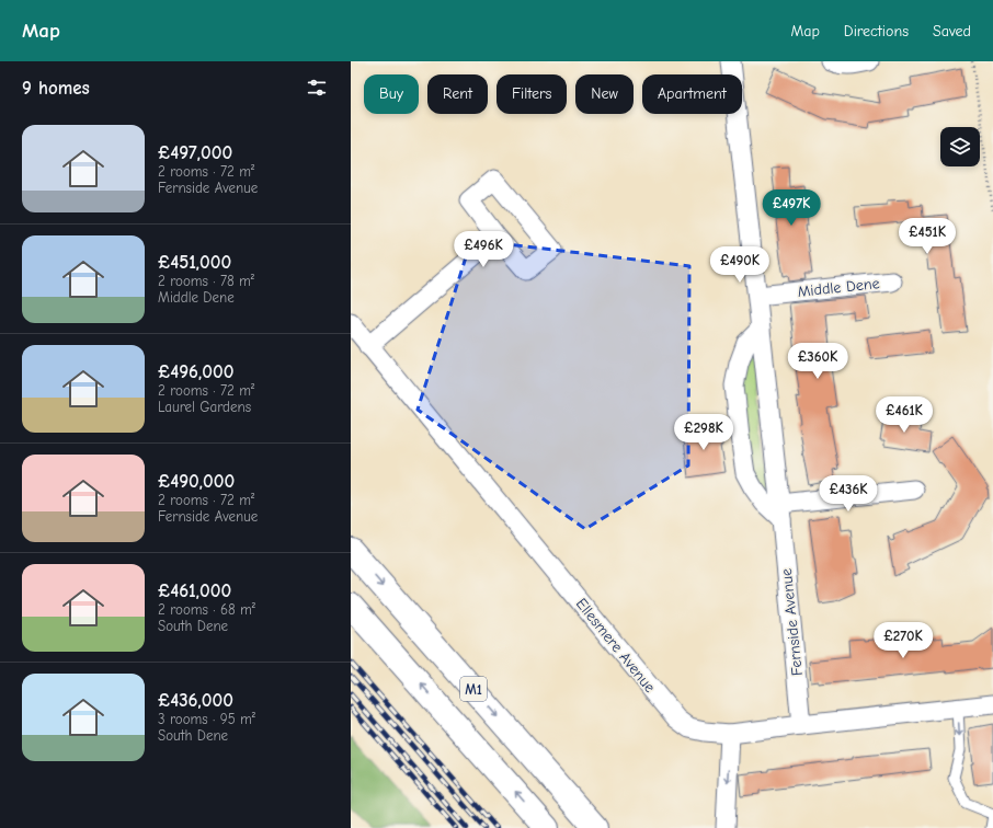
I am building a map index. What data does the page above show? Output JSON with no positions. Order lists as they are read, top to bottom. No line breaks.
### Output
{"streets":{"highway":["M1"],"street":["Middle Dene","Fernside Avenue","Ellesmere Avenue"]},"crossings":[["Middle Dene","Fernside Avenue"],["Fernside Avenue","Ellesmere Avenue"]],"page":{"header":"Map","nav":["Map","Directions","Saved"],"heading":"9 homes","chip":["Buy","Rent","Filters","New","Apartment"],"list":[{"name":"£497,000","note":"2 rooms · 72 m² · Fernside Avenue"},{"name":"£451,000","note":"2 rooms · 78 m² · Middle Dene"},{"name":"£496,000","note":"2 rooms · 72 m² · Laurel Gardens"},{"name":"£490,000","note":"2 rooms · 72 m² · Fernside Avenue"},{"name":"£461,000","note":"2 rooms · 68 m² · South Dene"},{"name":"£436,000","note":"3 rooms · 95 m² · South Dene"}],"price":["£497K","£451K","£496K","£490K","£360K","£461K","£298K","£436K","£270K"]}}
